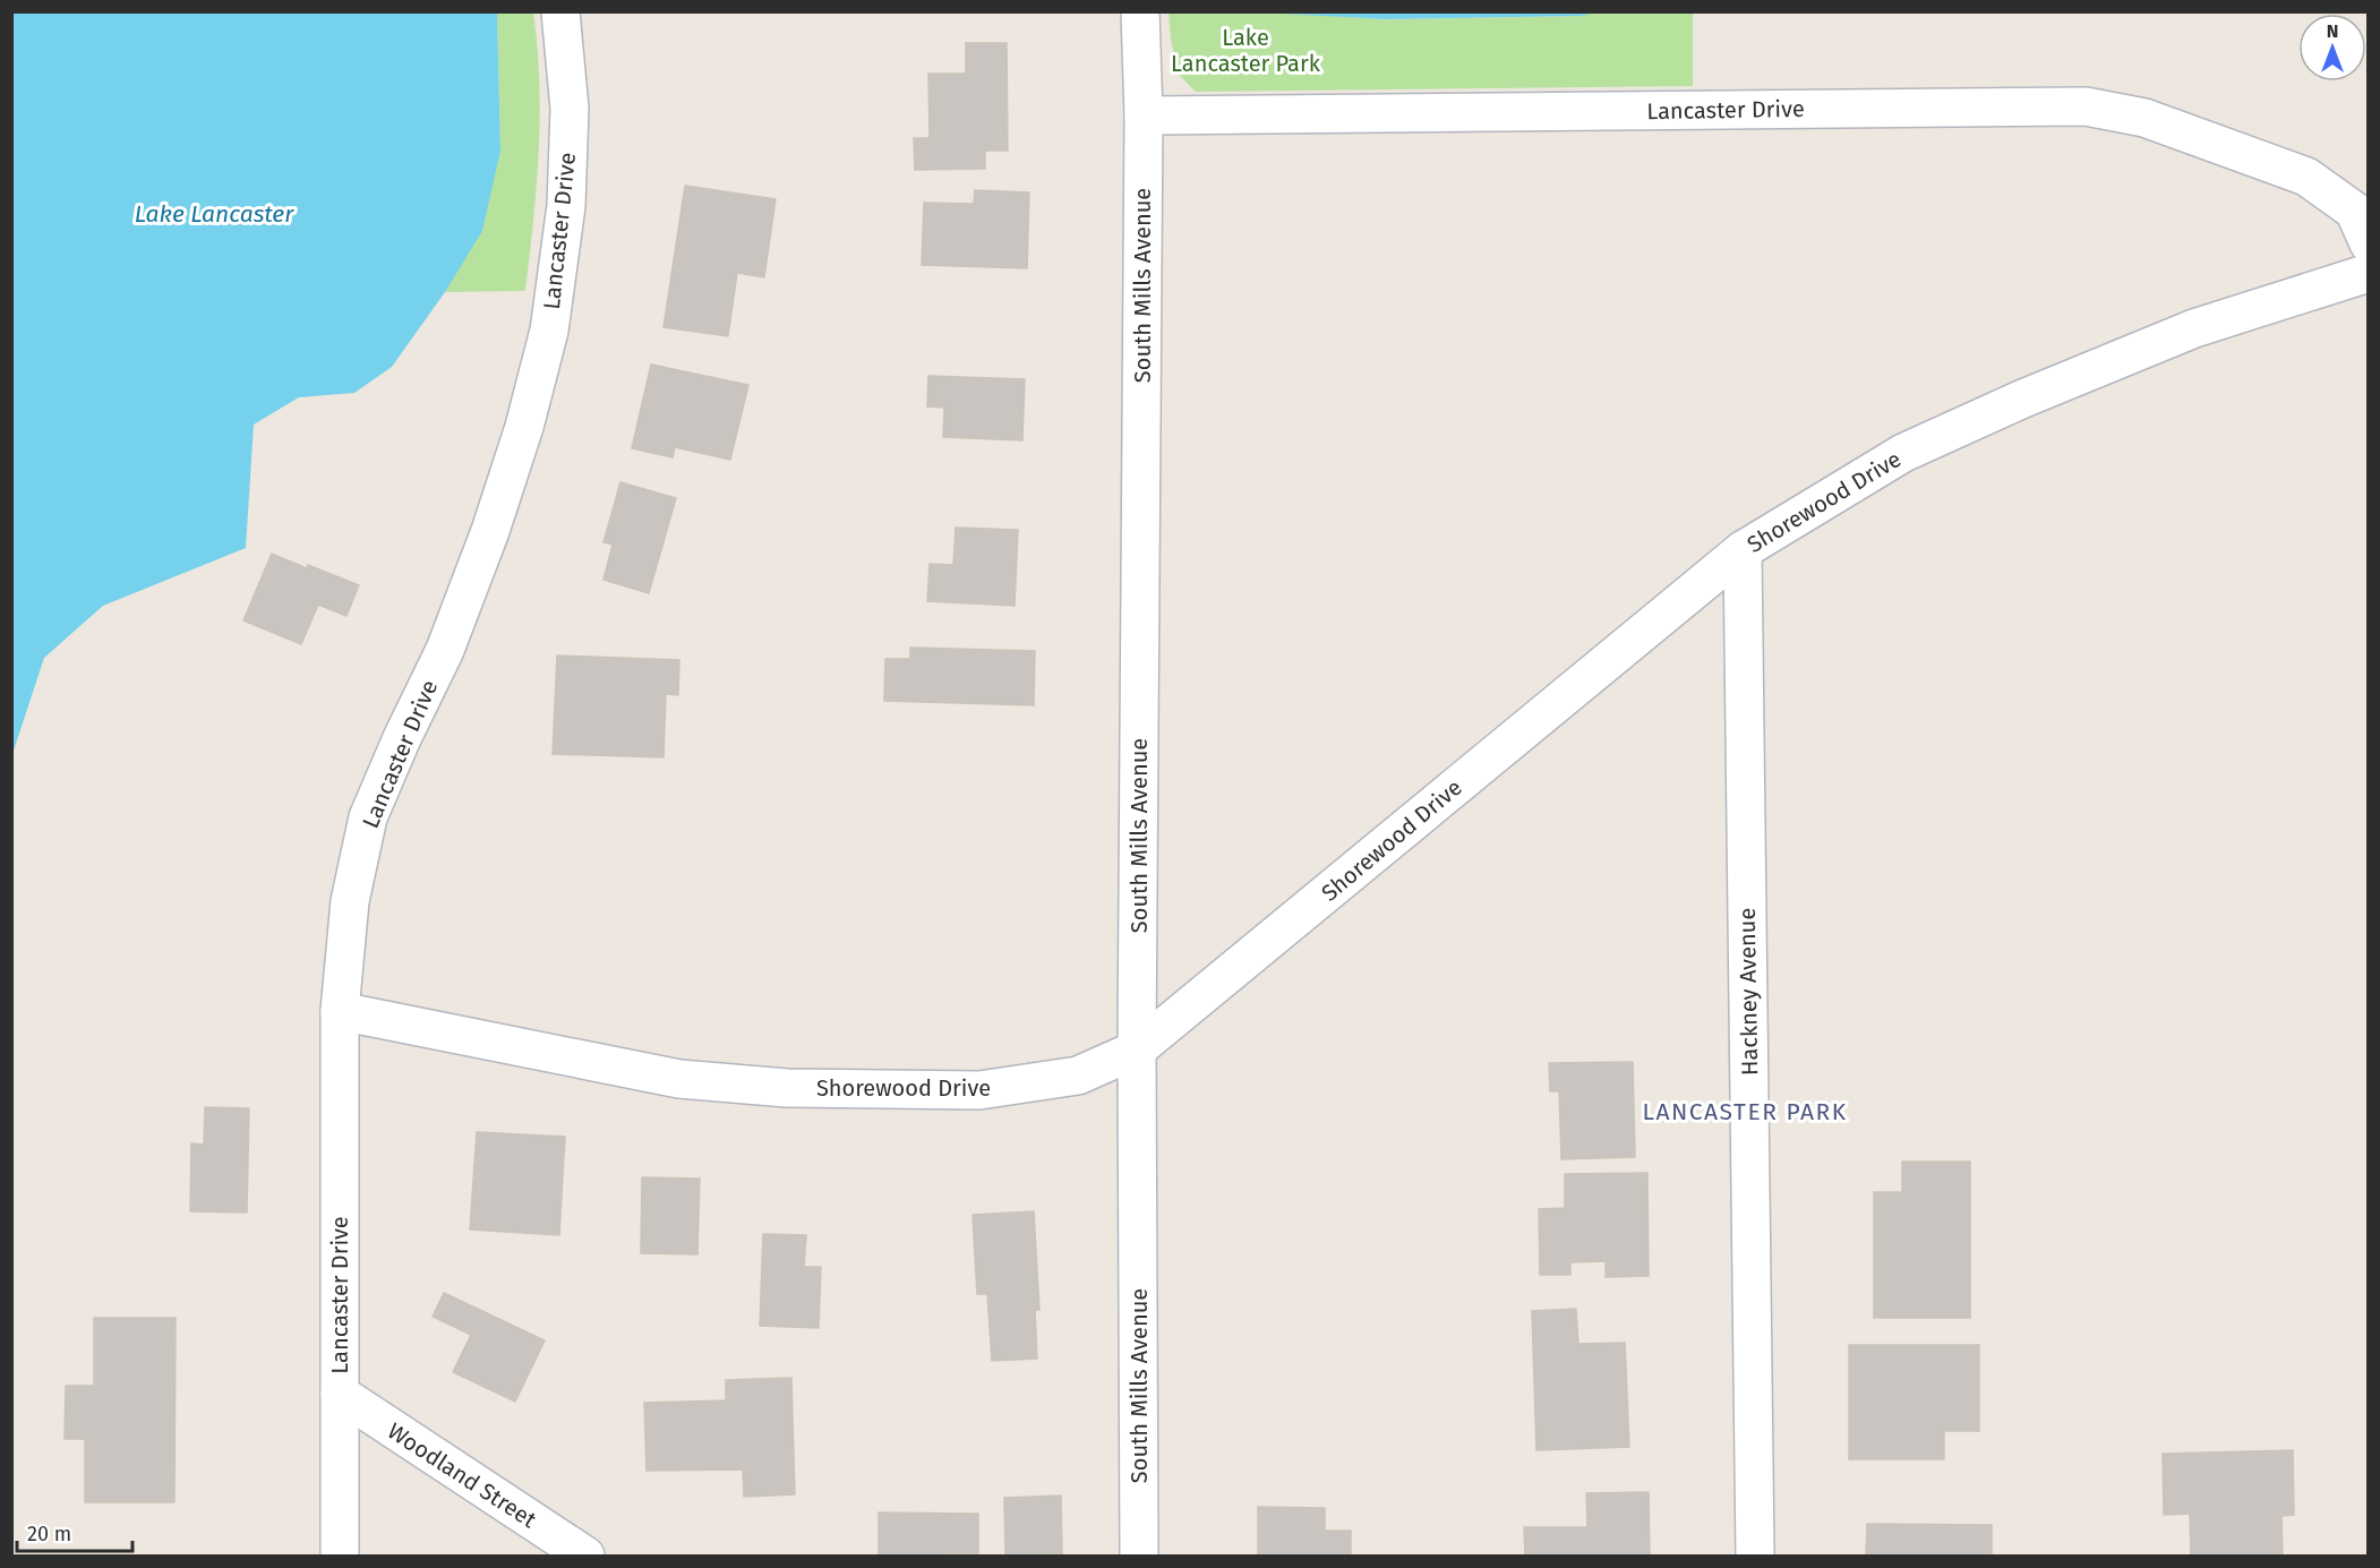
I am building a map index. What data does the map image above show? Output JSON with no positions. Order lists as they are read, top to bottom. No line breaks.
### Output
{"streets":{"street":["Lancaster Drive","South Mills Avenue","Shorewood Drive","Hackney Avenue","Woodland Street"]},"crossings":[["Lancaster Drive","South Mills Avenue"],["Lancaster Drive","Shorewood Drive"],["Lancaster Drive","Woodland Street"],["South Mills Avenue","Shorewood Drive"],["Shorewood Drive","Hackney Avenue"]],"districts":["LANCASTER PARK"],"water":["Lake Lancaster"],"parks":["Lake Lancaster Park"],"scale_bar":"20 m","north":"top"}
